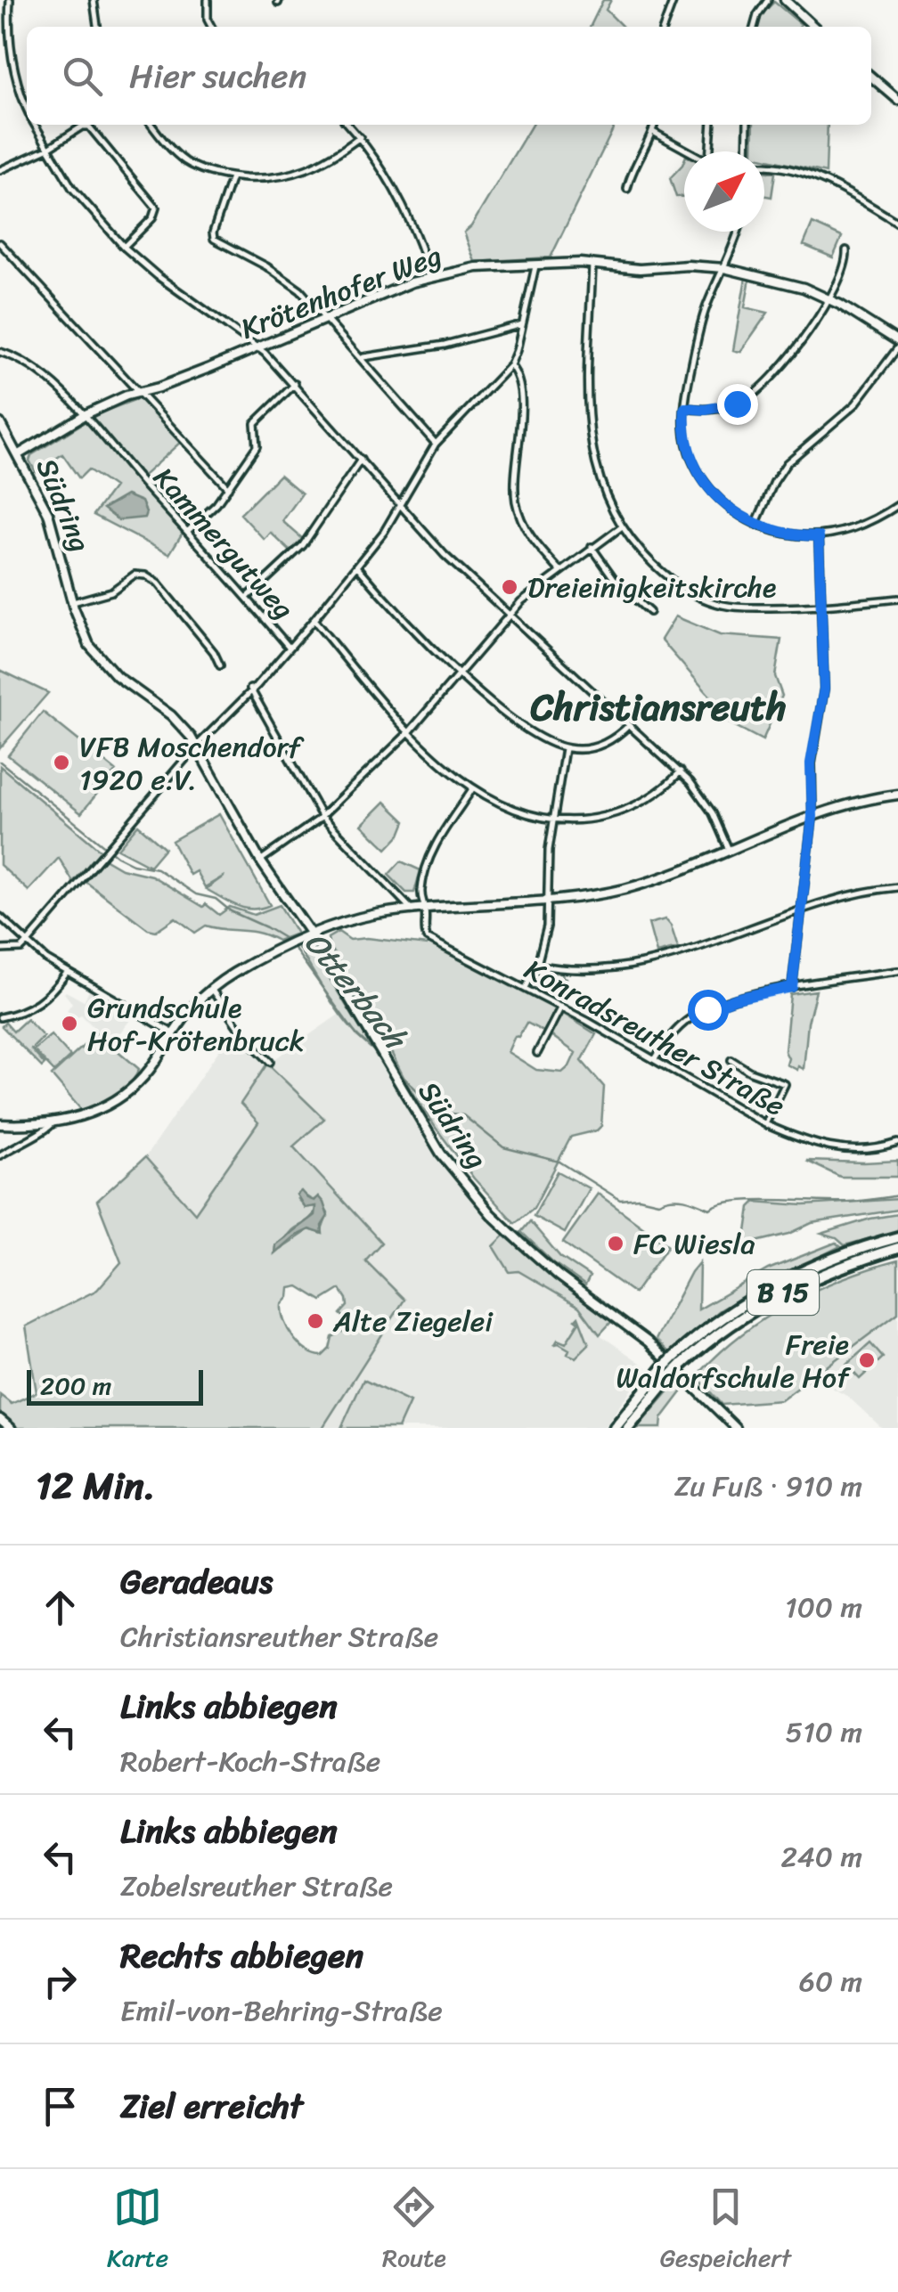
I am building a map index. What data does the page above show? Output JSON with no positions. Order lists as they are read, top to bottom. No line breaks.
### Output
{"streets":{"highway":["B 15"],"street":["Krötenhofer Weg","Südring","Kammergutweg","Konradsreuther Straße"]},"crossings":[["Krötenhofer Weg","Südring"],["Krötenhofer Weg","Kammergutweg"],["Südring","Kammergutweg"]],"districts":["Christiansreuth"],"water":["Otterbach"],"places":["Dreieinigkeitskirche","VFB Moschendorf 1920 e.V.","Grundschule Hof-Krötenbruck","FC Wiesla","Alte Ziegelei","Freie Waldorfschule Hof"],"scale_bar":"200 m","north":"top right","page":{"search":"Hier suchen","scale":"200 m","heading":["12 Min.","Zu Fuß · 910 m"],"list":[["Geradeaus","Christiansreuther Straße","100 m"],["Links abbiegen","Robert-Koch-Straße","510 m"],["Links abbiegen","Zobelsreuther Straße","240 m"],["Rechts abbiegen","Emil-von-Behring-Straße","60 m"],"Ziel erreicht"],"nav":["Karte","Route","Gespeichert"]}}
